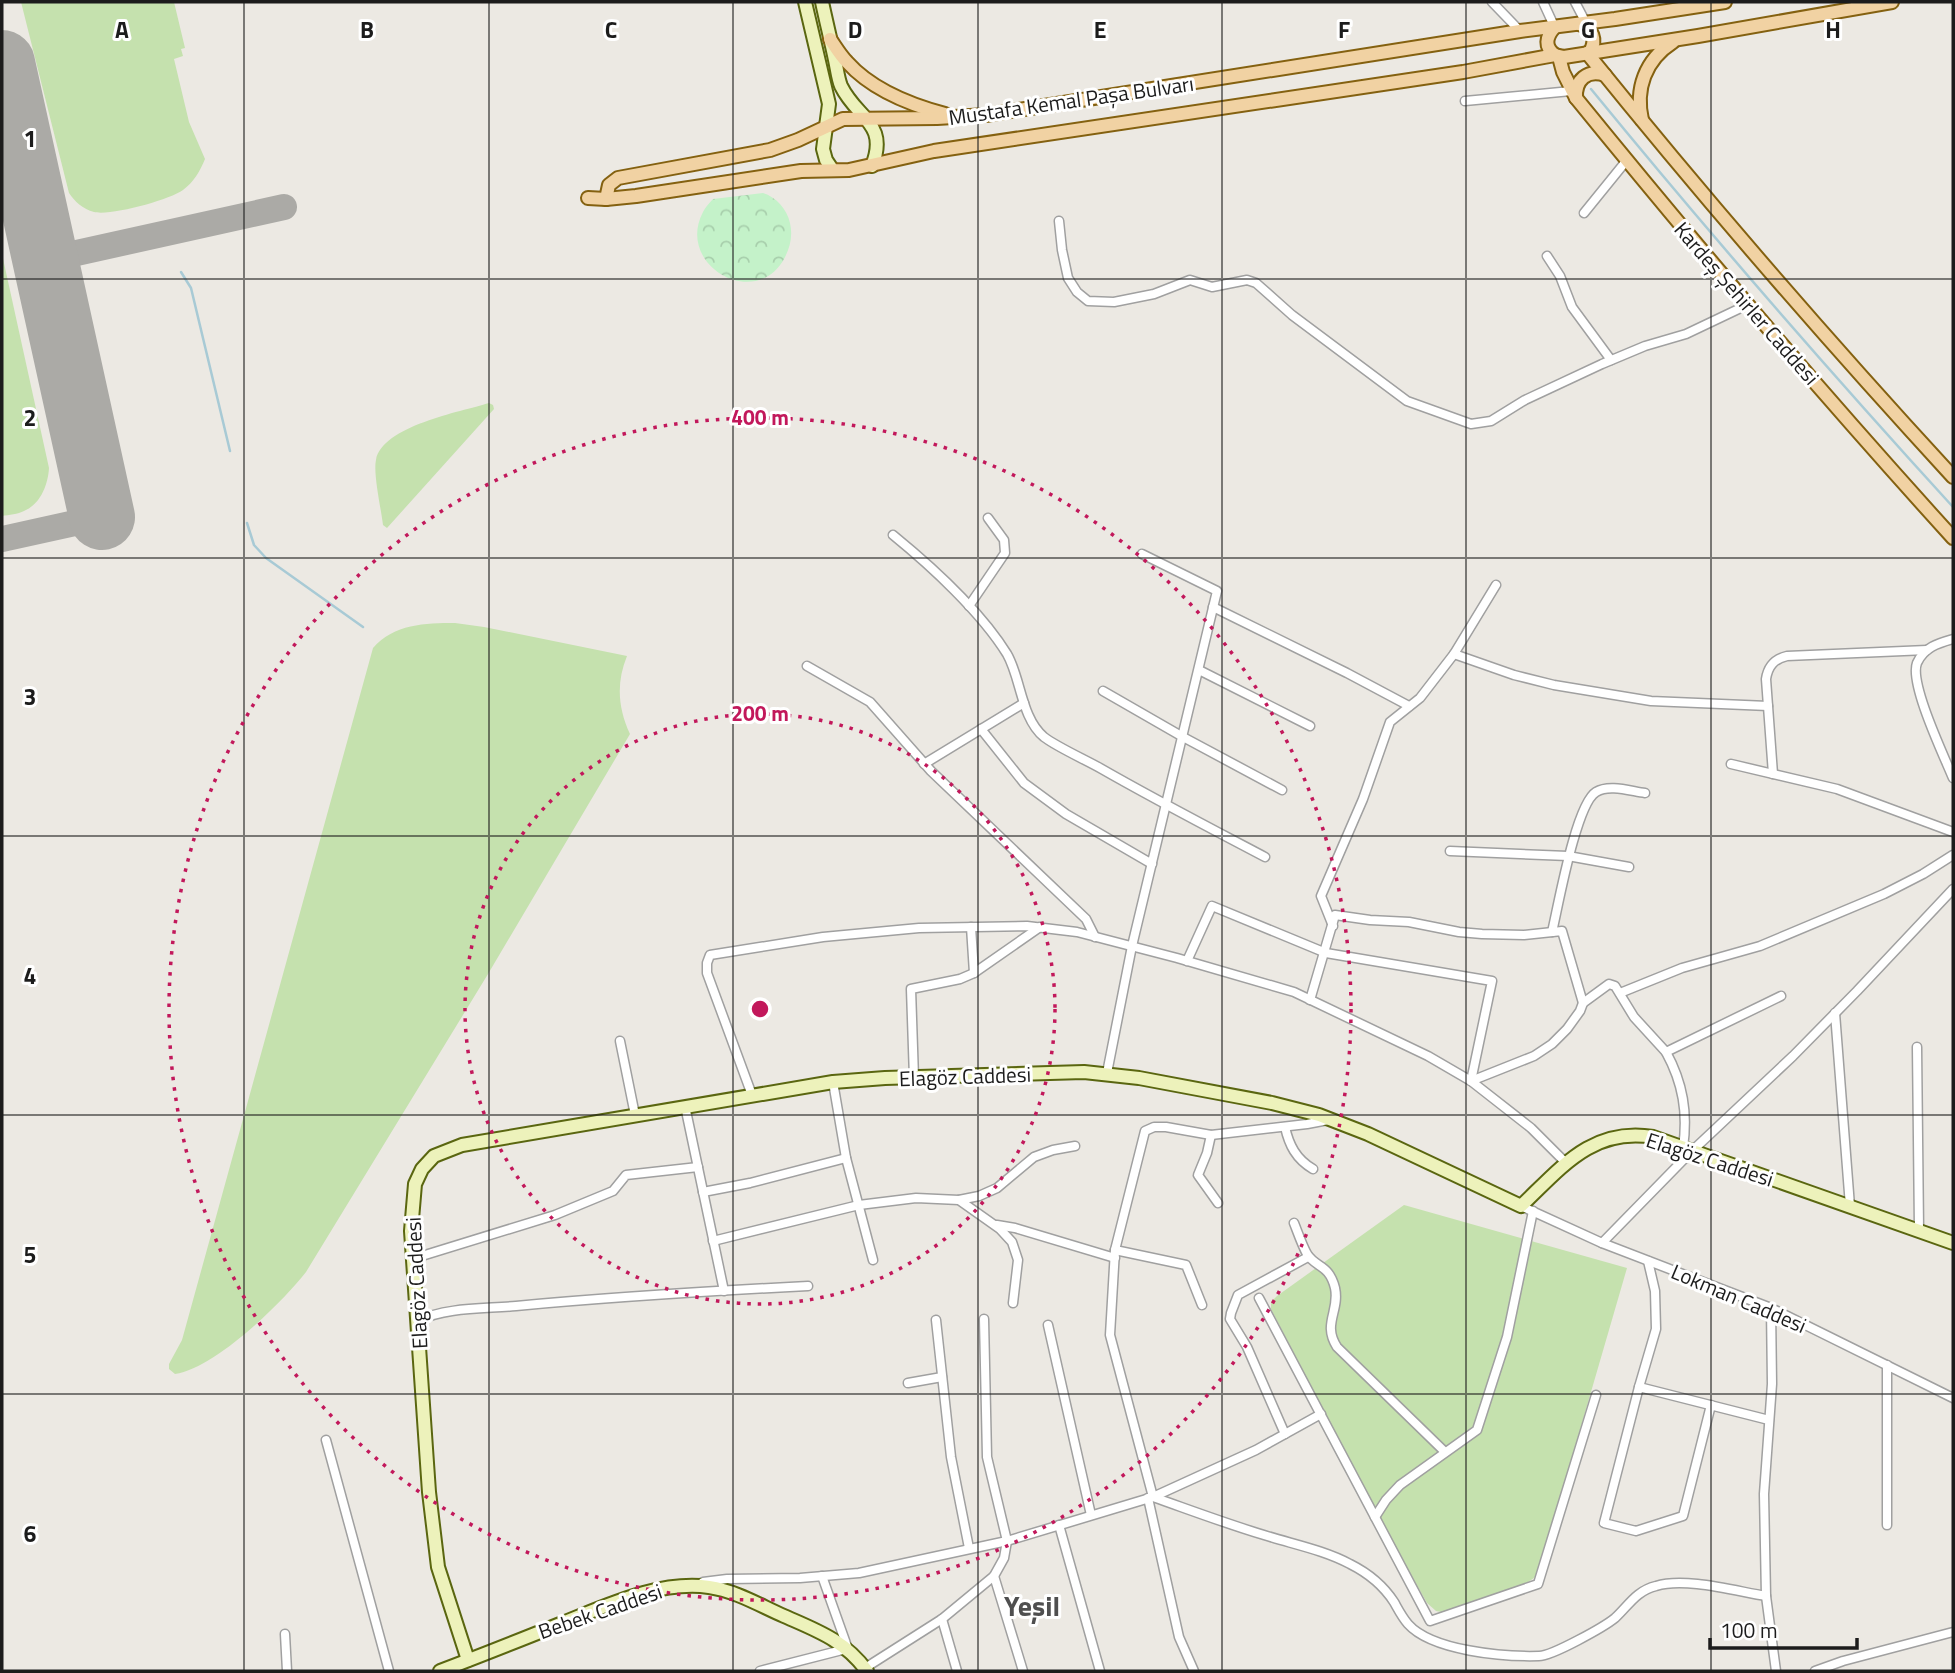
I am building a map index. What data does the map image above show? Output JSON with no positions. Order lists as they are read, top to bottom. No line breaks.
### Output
{"streets":{"main road":["Mustafa Kemal Paşa Bulvarı","Kardeş Şehirler Caddesi"],"street":["Elagöz Caddesi","Lokman Caddesi","Bebek Caddesi"]},"crossings":[["Mustafa Kemal Paşa Bulvarı","Kardeş Şehirler Caddesi"],["Elagöz Caddesi","Lokman Caddesi"],["Elagöz Caddesi","Bebek Caddesi"]],"districts":["Yeşil"],"scale_bar":"100 m","grid":{"columns":["A","B","C","D","E","F","G","H"],"rows":["1","2","3","4","5","6"]},"rings":["400 m","200 m"]}
